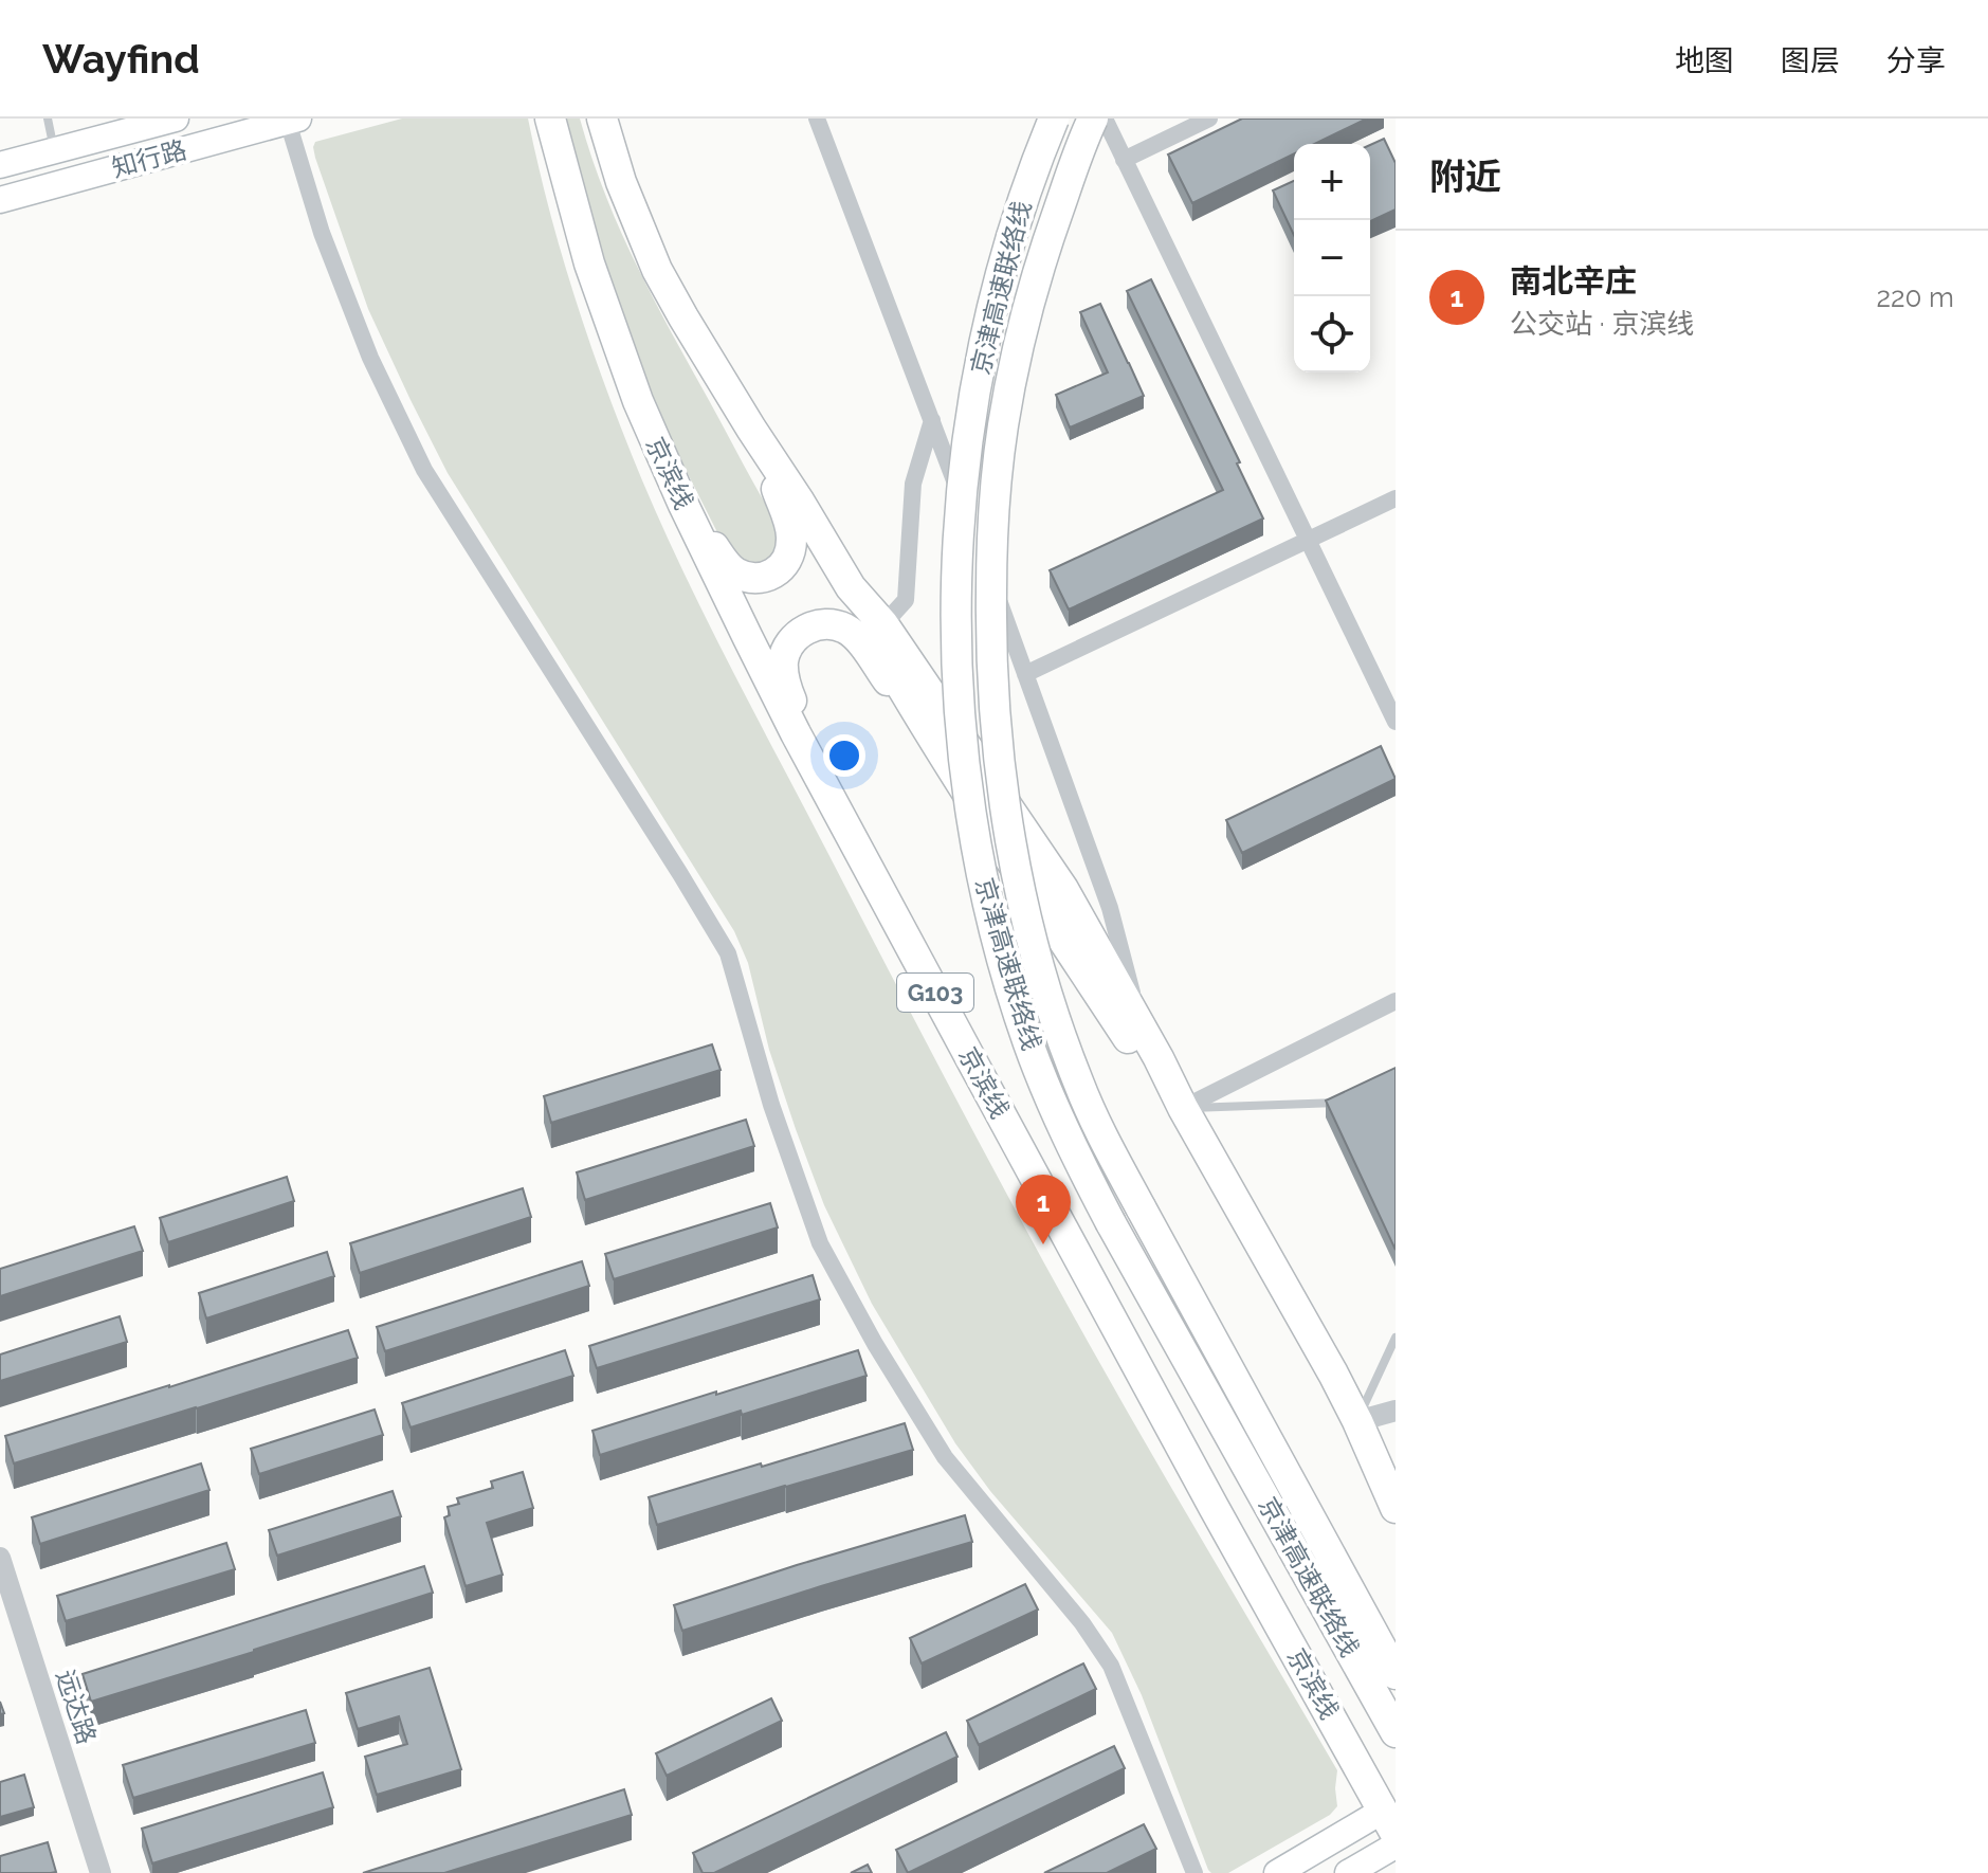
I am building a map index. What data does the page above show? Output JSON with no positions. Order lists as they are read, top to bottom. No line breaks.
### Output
{"streets":{"highway":["京津高速联络线","京滨线","G103"],"main road":["知行路"],"street":["远达路"]},"page":{"header":"Wayfind","nav":["地图","图层","分享"],"heading":"附近","map_buttons":["+","−"],"list":[{"mark":"1","name":"南北辛庄","note":"公交站 · 京滨线","value":"220 m"}],"pins":"1"}}
